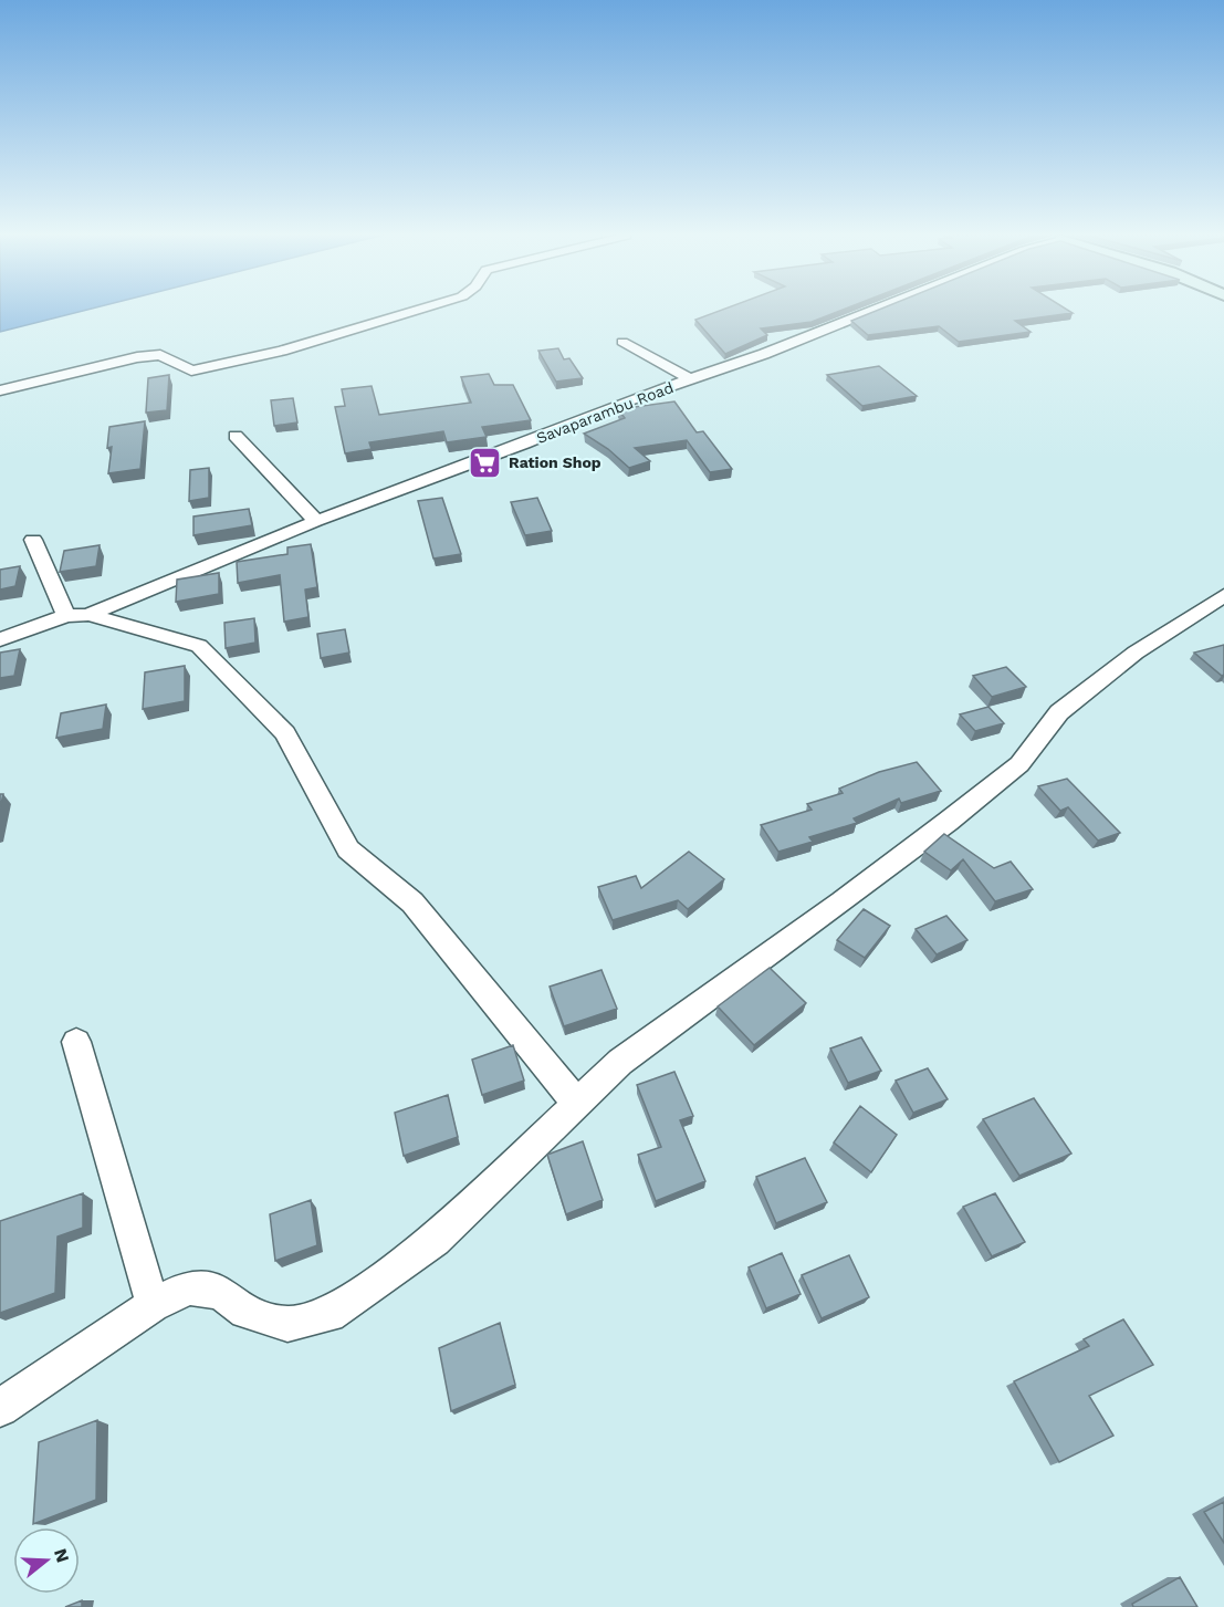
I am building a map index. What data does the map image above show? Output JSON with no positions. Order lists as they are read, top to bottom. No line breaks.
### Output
{"streets":{"street":["Savaparambu Road"]},"places":{"supermarket":["Ration Shop"]},"north":"right"}
